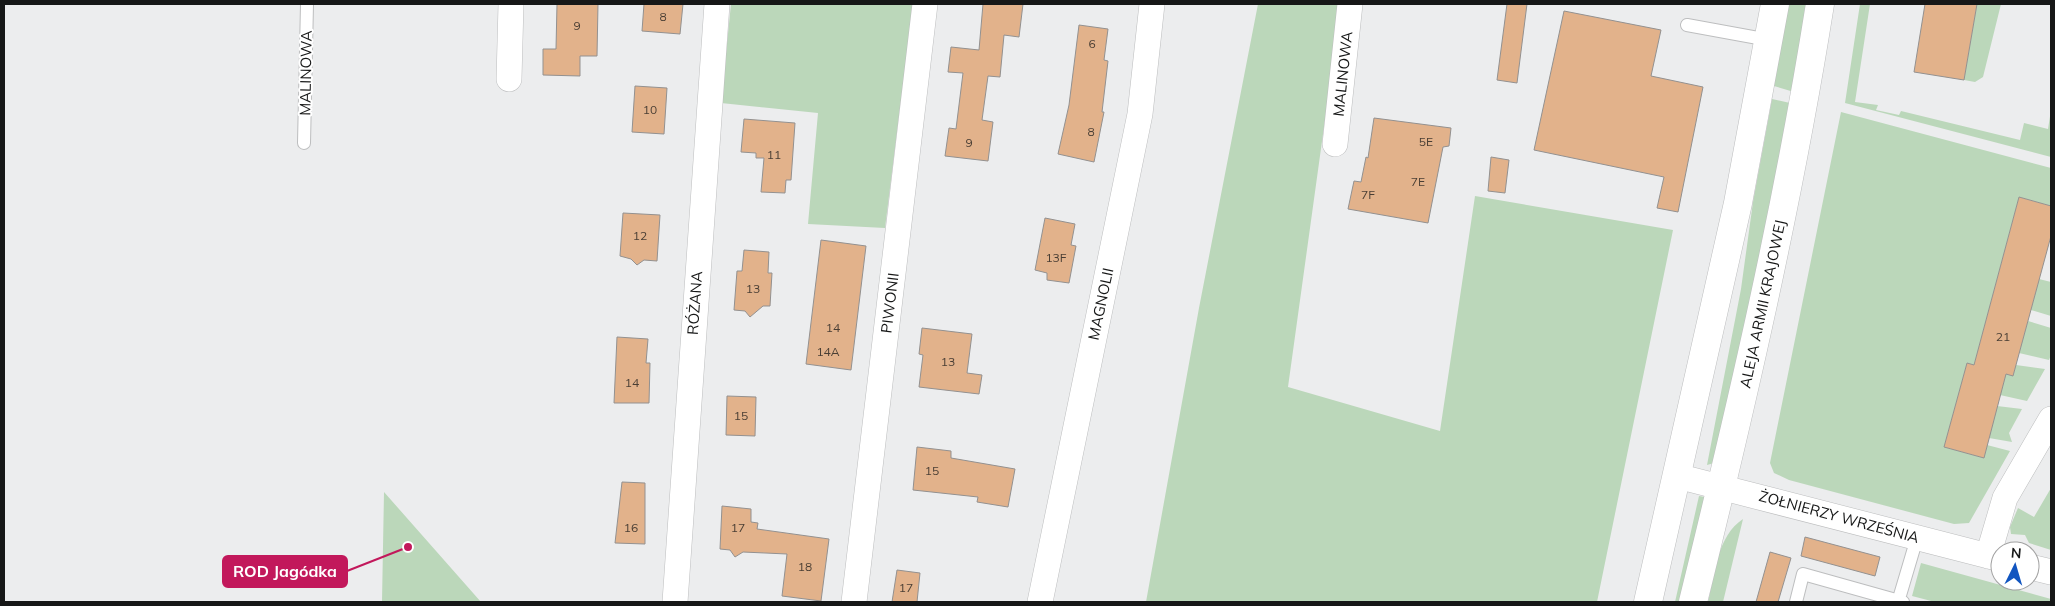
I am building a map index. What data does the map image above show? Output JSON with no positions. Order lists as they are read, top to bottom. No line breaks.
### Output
{"streets":{"street":["MALINOWA","RÓŻANA","PIWONII","MAGNOLII","ALEJA ARMII KRAJOWEJ","ŻOŁNIERZY WRZEŚNIA"]},"crossings":[["ALEJA ARMII KRAJOWEJ","ŻOŁNIERZY WRZEŚNIA"]],"places":["ROD Jagódka"],"house_numbers":["8","9","6","10","8","5E","9","11","7E","7F","12","13F","13","14","21","14A","13","14","15","15","16","17","18","17"],"north":"top"}
